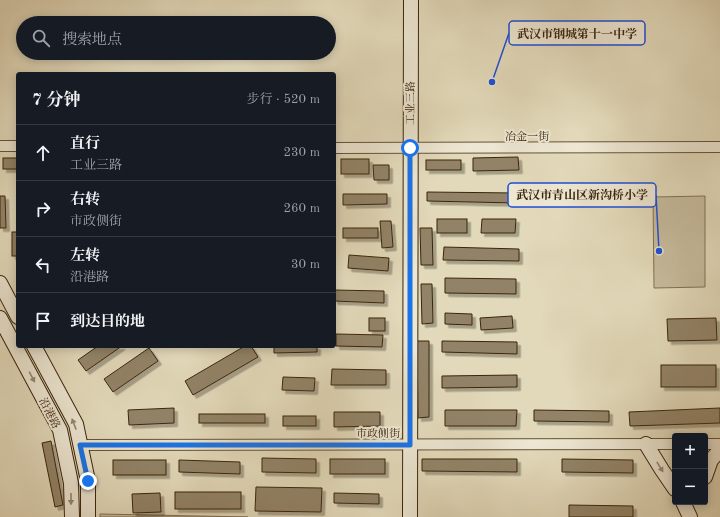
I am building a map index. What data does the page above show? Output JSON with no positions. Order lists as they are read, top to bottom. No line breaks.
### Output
{"streets":{"main road":["工业三路","沿港路"],"street":["冶金一街","市政侧街"]},"crossings":[["工业三路","冶金一街"],["工业三路","市政侧街"],["沿港路","市政侧街"]],"places":["武汉市钢城第十一中学","武汉市青山区新沟桥小学"],"page":{"search":"搜索地点","heading":["7 分钟","步行 · 520 m"],"list":[["直行","工业三路","230 m"],["右转","市政侧街","260 m"],["左转","沿港路","30 m"],"到达目的地"],"map_buttons":["+","−"]}}
